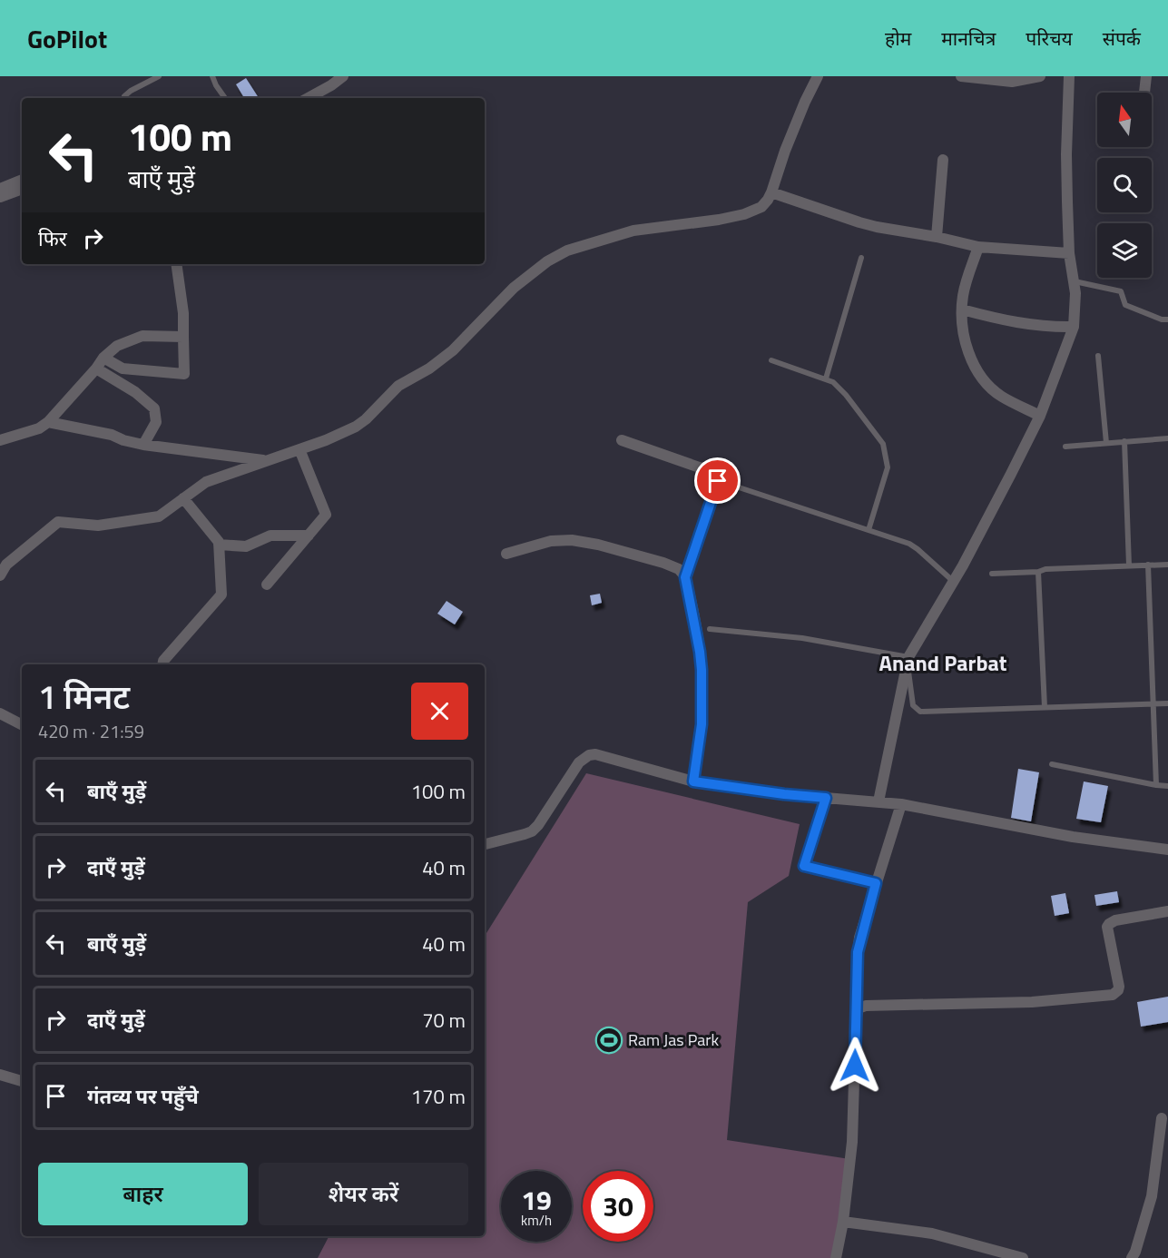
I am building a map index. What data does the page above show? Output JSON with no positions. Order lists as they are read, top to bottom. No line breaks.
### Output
{"districts":["Anand Parbat"],"places":{"sports":["Ram Jas Park"]},"north":"top","page":{"header":"GoPilot","nav":["होम","मानचित्र","परिचय","संपर्क"],"turn":["100 m","बाएँ मुड़ें"],"then":"फिर","heading":["1 मिनट","420 m · 21:59"],"list":[{"name":"बाएँ मुड़ें","value":"100 m"},{"name":"दाएँ मुड़ें","value":"40 m"},{"name":"बाएँ मुड़ें","value":"40 m"},{"name":"दाएँ मुड़ें","value":"70 m"},{"name":"गंतव्य पर पहुँचे","value":"170 m"}],"buttons":["बाहर","शेयर करें"],"speed":"19 km/h","limit":"30"}}
